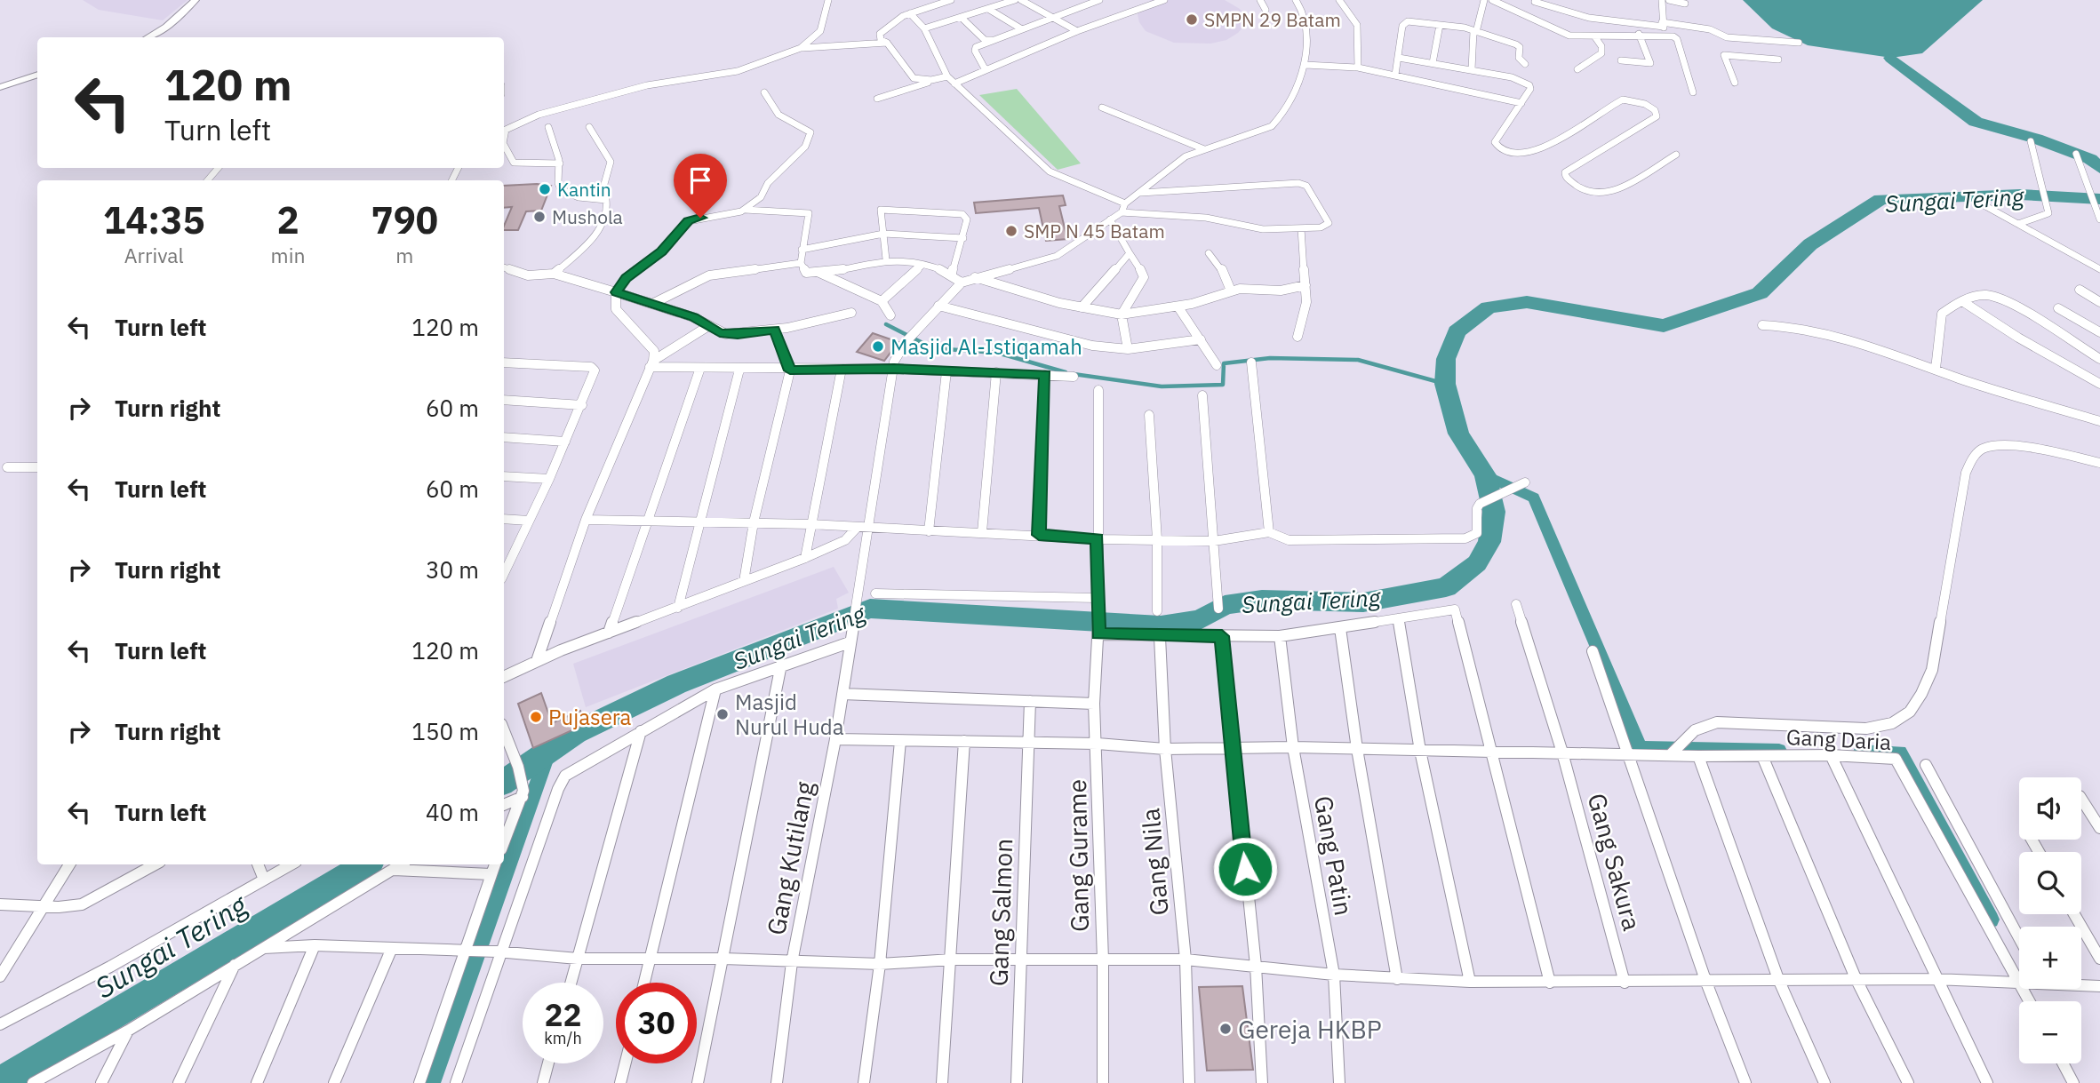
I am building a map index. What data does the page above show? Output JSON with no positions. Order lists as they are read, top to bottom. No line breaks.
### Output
{"streets":{"street":["Gang Daria","Gang Gurame","Gang Patin","Gang Kutilang","Gang Nila","Gang Sakura","Gang Salmon"]},"crossings":[["Gang Daria","Gang Gurame"],["Gang Daria","Gang Patin"],["Gang Daria","Gang Kutilang"],["Gang Daria","Gang Nila"],["Gang Daria","Gang Sakura"],["Gang Daria","Gang Salmon"]],"water":["Sungai Tering"],"places":["SMPN 29 Batam","Kantin","Mushola","SMP N 45 Batam","Masjid Al-Istiqamah","Masjid Nurul Huda","Pujasera","Gereja HKBP"],"page":{"turn":["120 m","Turn left"],"eta":["14:35","Arrival","2","min","790","m"],"list":[{"name":"Turn left","value":"120 m"},{"name":"Turn right","value":"60 m"},{"name":"Turn left","value":"60 m"},{"name":"Turn right","value":"30 m"},{"name":"Turn left","value":"120 m"},{"name":"Turn right","value":"150 m"},{"name":"Turn left","value":"40 m"}],"map_buttons":["+","−"],"speed":"22 km/h","limit":"30"}}
